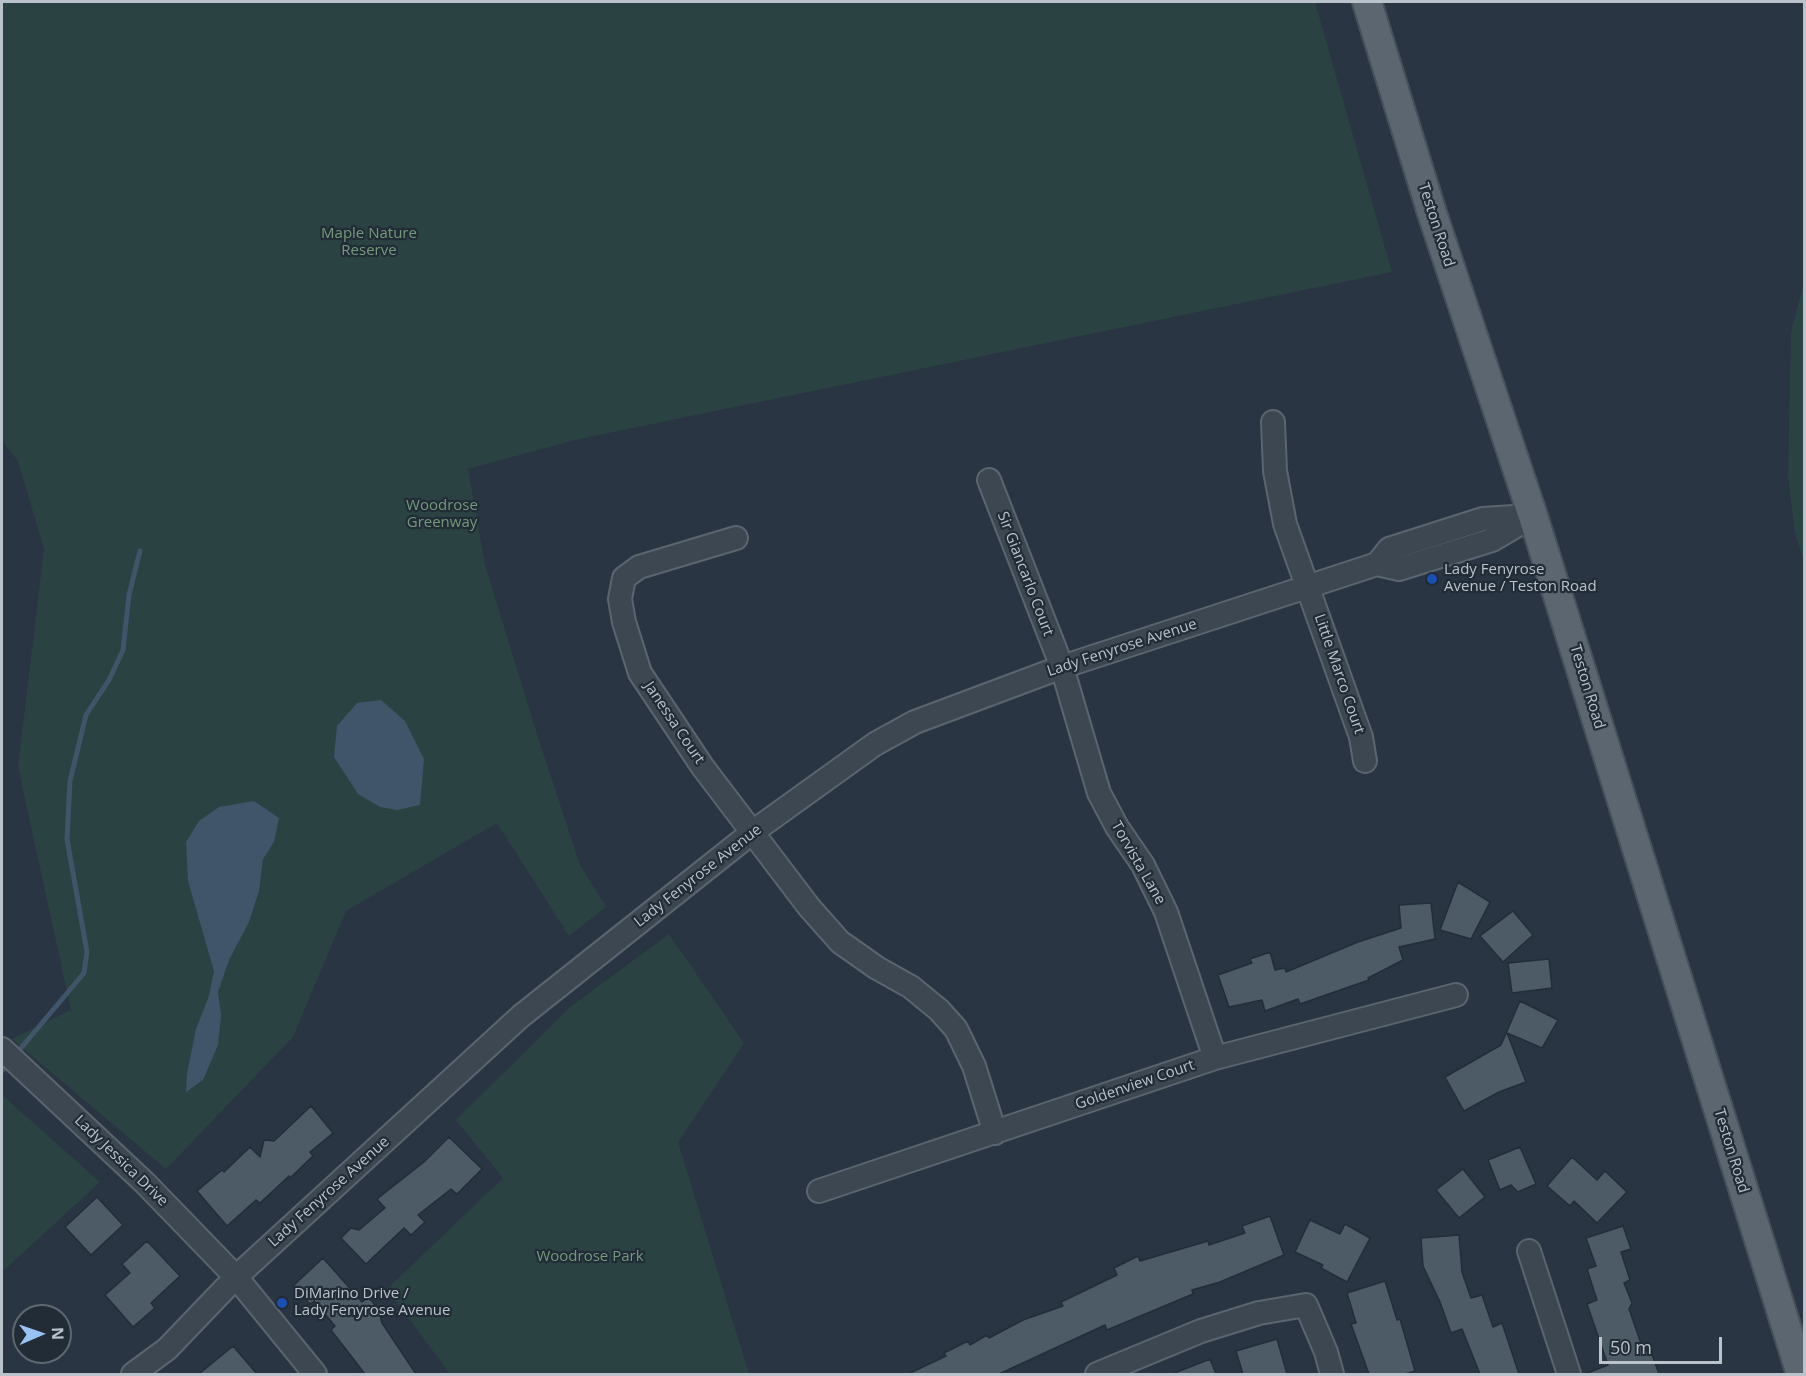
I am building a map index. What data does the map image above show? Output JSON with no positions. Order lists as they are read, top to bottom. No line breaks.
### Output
{"streets":{"main road":["Teston Road"],"street":["Sir Giancarlo Court","Lady Fenyrose Avenue","Little Marco Court","Janessa Court","Torvista Lane","Goldenview Court","Lady Jessica Drive"]},"crossings":[["Teston Road","Lady Fenyrose Avenue"],["Sir Giancarlo Court","Lady Fenyrose Avenue"],["Sir Giancarlo Court","Torvista Lane"],["Lady Fenyrose Avenue","Little Marco Court"],["Lady Fenyrose Avenue","Janessa Court"],["Lady Fenyrose Avenue","Torvista Lane"],["Lady Fenyrose Avenue","Lady Jessica Drive"],["Janessa Court","Goldenview Court"],["Torvista Lane","Goldenview Court"]],"parks":["Maple Nature Reserve","Woodrose Greenway","Woodrose Park"],"places":["Lady Fenyrose Avenue / Teston Road","DiMarino Drive / Lady Fenyrose Avenue"],"scale_bar":"50 m","north":"right"}
